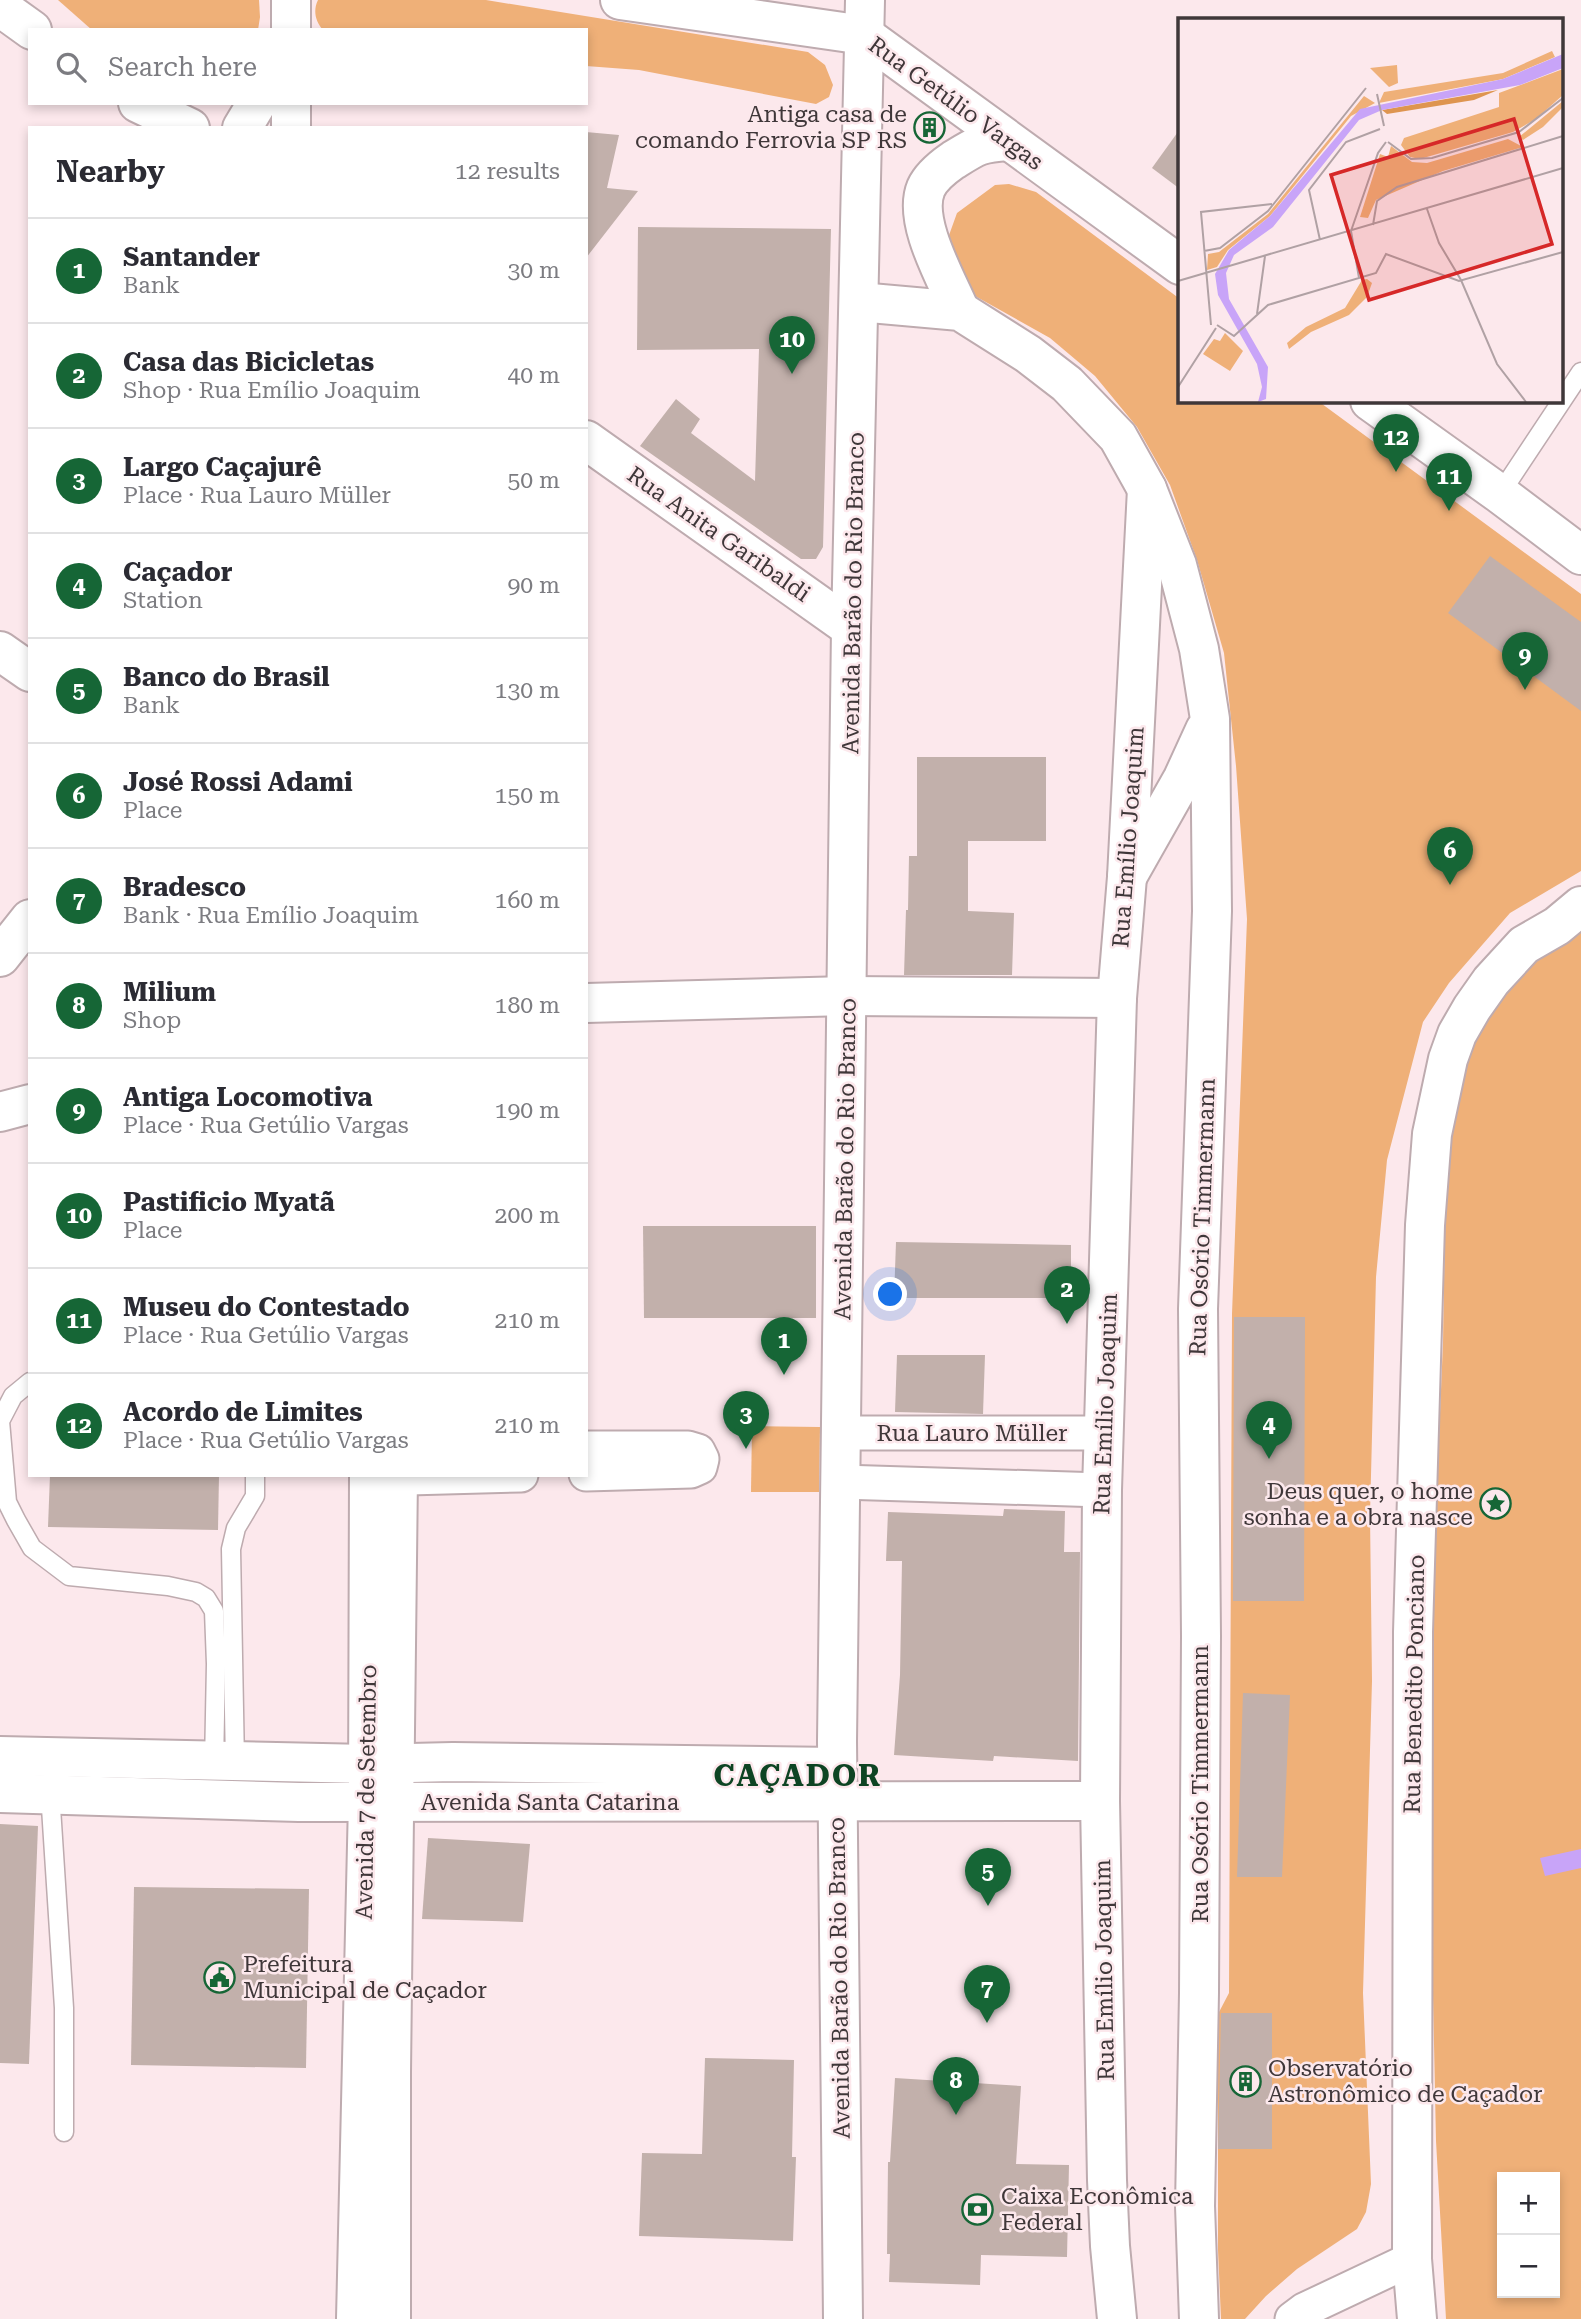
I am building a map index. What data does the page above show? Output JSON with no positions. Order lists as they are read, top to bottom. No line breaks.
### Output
{"streets":{"main road":["Rua Getúlio Vargas","Rua Anita Garibaldi","Avenida Barão do Rio Branco","Rua Emílio Joaquim","Rua Osório Timmermann","Rua Benedito Ponciano","Avenida 7 de Setembro","Avenida Santa Catarina"],"street":["Rua Lauro Müller"]},"crossings":[["Rua Getúlio Vargas","Avenida Barão do Rio Branco"],["Rua Anita Garibaldi","Avenida Barão do Rio Branco"],["Avenida Barão do Rio Branco","Rua Osório Timmermann"],["Avenida Barão do Rio Branco","Rua Lauro Müller"],["Avenida Barão do Rio Branco","Avenida Santa Catarina"],["Rua Emílio Joaquim","Rua Osório Timmermann"],["Rua Emílio Joaquim","Rua Lauro Müller"],["Rua Emílio Joaquim","Avenida Santa Catarina"],["Avenida 7 de Setembro","Avenida Santa Catarina"]],"districts":["CAÇADOR"],"places":{"building":["Antiga casa de comando Ferrovia SP RS","Observatório Astronômico de Caçador"],"place":["Deus quer, o home sonha e a obra nasce"],"public building":["Prefeitura Municipal de Caçador"],"bank":["Caixa Econômica Federal"]},"page":{"search":"Search here","heading":["Nearby","12 results"],"list":[{"mark":"1","name":"Santander","note":"Bank","value":"30 m"},{"mark":"2","name":"Casa das Bicicletas","note":"Shop · Rua Emílio Joaquim","value":"40 m"},{"mark":"3","name":"Largo Caçajurê","note":"Place · Rua Lauro Müller","value":"50 m"},{"mark":"4","name":"Caçador","note":"Station","value":"90 m"},{"mark":"5","name":"Banco do Brasil","note":"Bank","value":"130 m"},{"mark":"6","name":"José Rossi Adami","note":"Place","value":"150 m"},{"mark":"7","name":"Bradesco","note":"Bank · Rua Emílio Joaquim","value":"160 m"},{"mark":"8","name":"Milium","note":"Shop","value":"180 m"},{"mark":"9","name":"Antiga Locomotiva","note":"Place · Rua Getúlio Vargas","value":"190 m"},{"mark":"10","name":"Pastificio Myatã","note":"Place","value":"200 m"},{"mark":"11","name":"Museu do Contestado","note":"Place · Rua Getúlio Vargas","value":"210 m"},{"mark":"12","name":"Acordo de Limites","note":"Place · Rua Getúlio Vargas","value":"210 m"}],"pins":["10","12","11","9","6","2","1","3","4","5","7","8"],"map_buttons":["+","−"]}}
